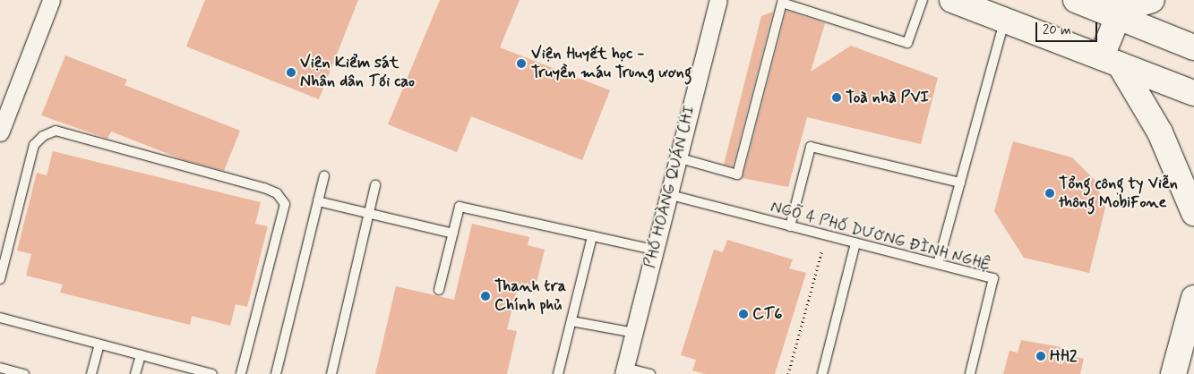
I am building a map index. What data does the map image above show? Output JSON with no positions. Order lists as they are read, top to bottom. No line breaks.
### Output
{"streets":{"street":["PHỐ HOÀNG QUÁN CHI"],"lane":["NGÕ 4 PHỐ DƯƠNG ĐÌNH NGHỆ"]},"crossings":[["PHỐ HOÀNG QUÁN CHI","NGÕ 4 PHỐ DƯƠNG ĐÌNH NGHỆ"]],"places":["Viện Huyết học - Truyền máu Trung ương","Viện Kiểm sát Nhân dân Tối cao","Toà nhà PVI","Tổng công ty Viễn thông MobiFone","Thanh tra Chính phủ","CT6","HH2"],"scale_bar":"20 m"}
